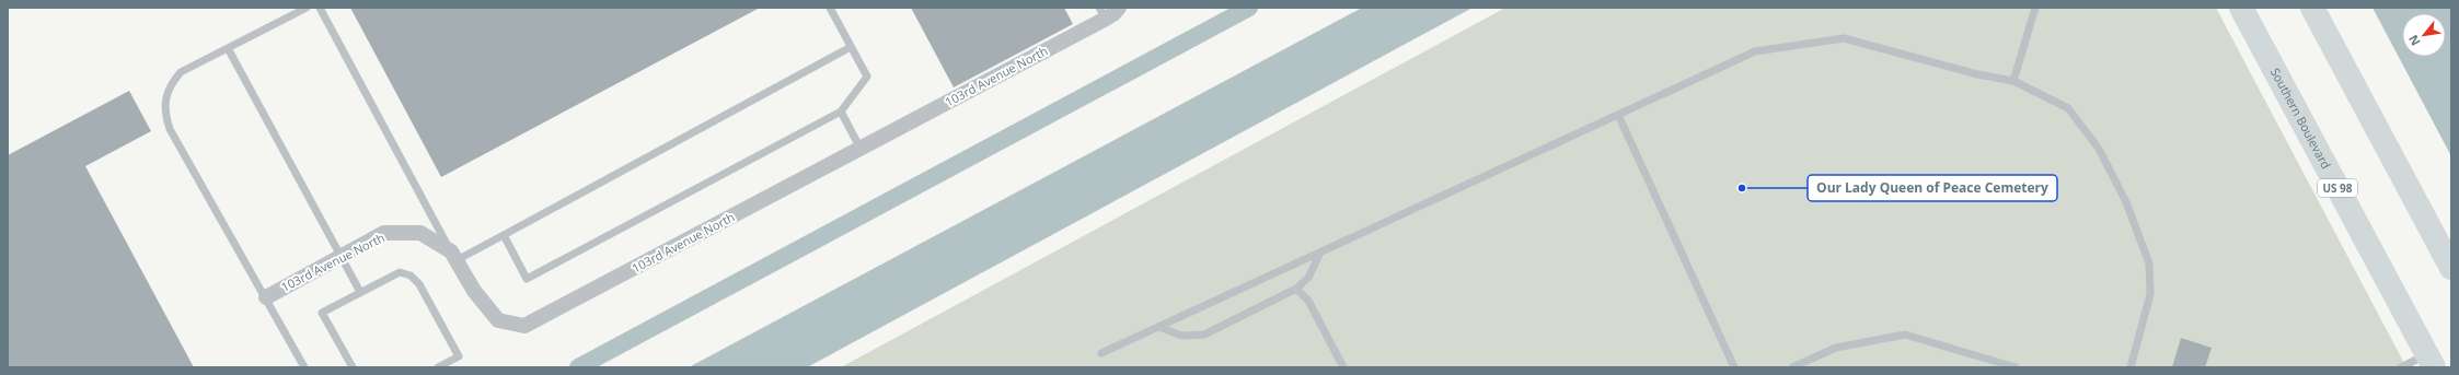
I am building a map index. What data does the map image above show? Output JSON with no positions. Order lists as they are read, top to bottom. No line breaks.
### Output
{"streets":{"highway":["Southern Boulevard","US 98"],"street":["103rd Avenue North"]},"places":["Our Lady Queen of Peace Cemetery"],"north":"bottom left"}
